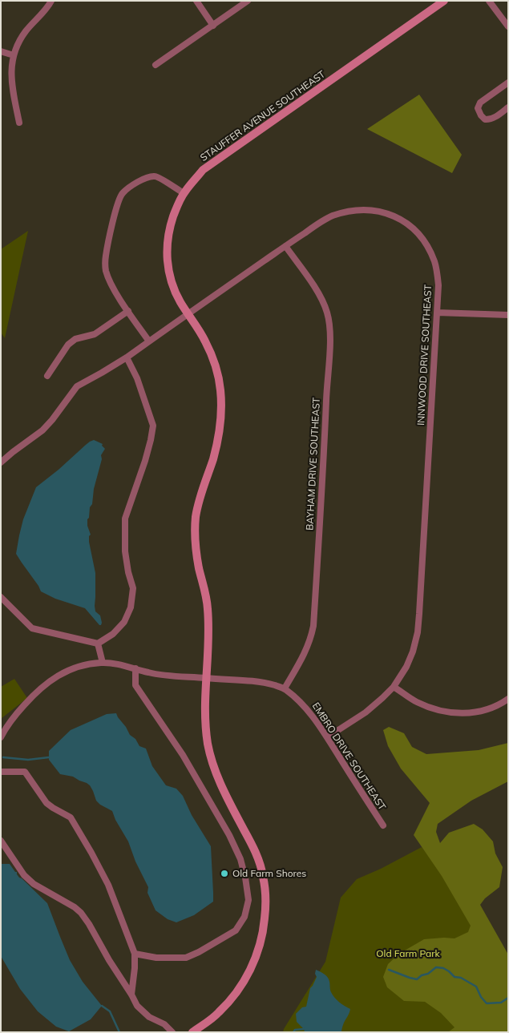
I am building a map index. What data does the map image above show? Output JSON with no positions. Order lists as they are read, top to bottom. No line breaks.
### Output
{"streets":{"street":["STAUFFER AVENUE SOUTHEAST","INNWOOD DRIVE SOUTHEAST","BAYHAM DRIVE SOUTHEAST","EMBRO DRIVE SOUTHEAST"]},"crossings":[["STAUFFER AVENUE SOUTHEAST","INNWOOD DRIVE SOUTHEAST"],["STAUFFER AVENUE SOUTHEAST","EMBRO DRIVE SOUTHEAST"],["INNWOOD DRIVE SOUTHEAST","BAYHAM DRIVE SOUTHEAST"],["INNWOOD DRIVE SOUTHEAST","EMBRO DRIVE SOUTHEAST"],["BAYHAM DRIVE SOUTHEAST","EMBRO DRIVE SOUTHEAST"]],"parks":["Old Farm Park"],"places":["Old Farm Shores"]}
